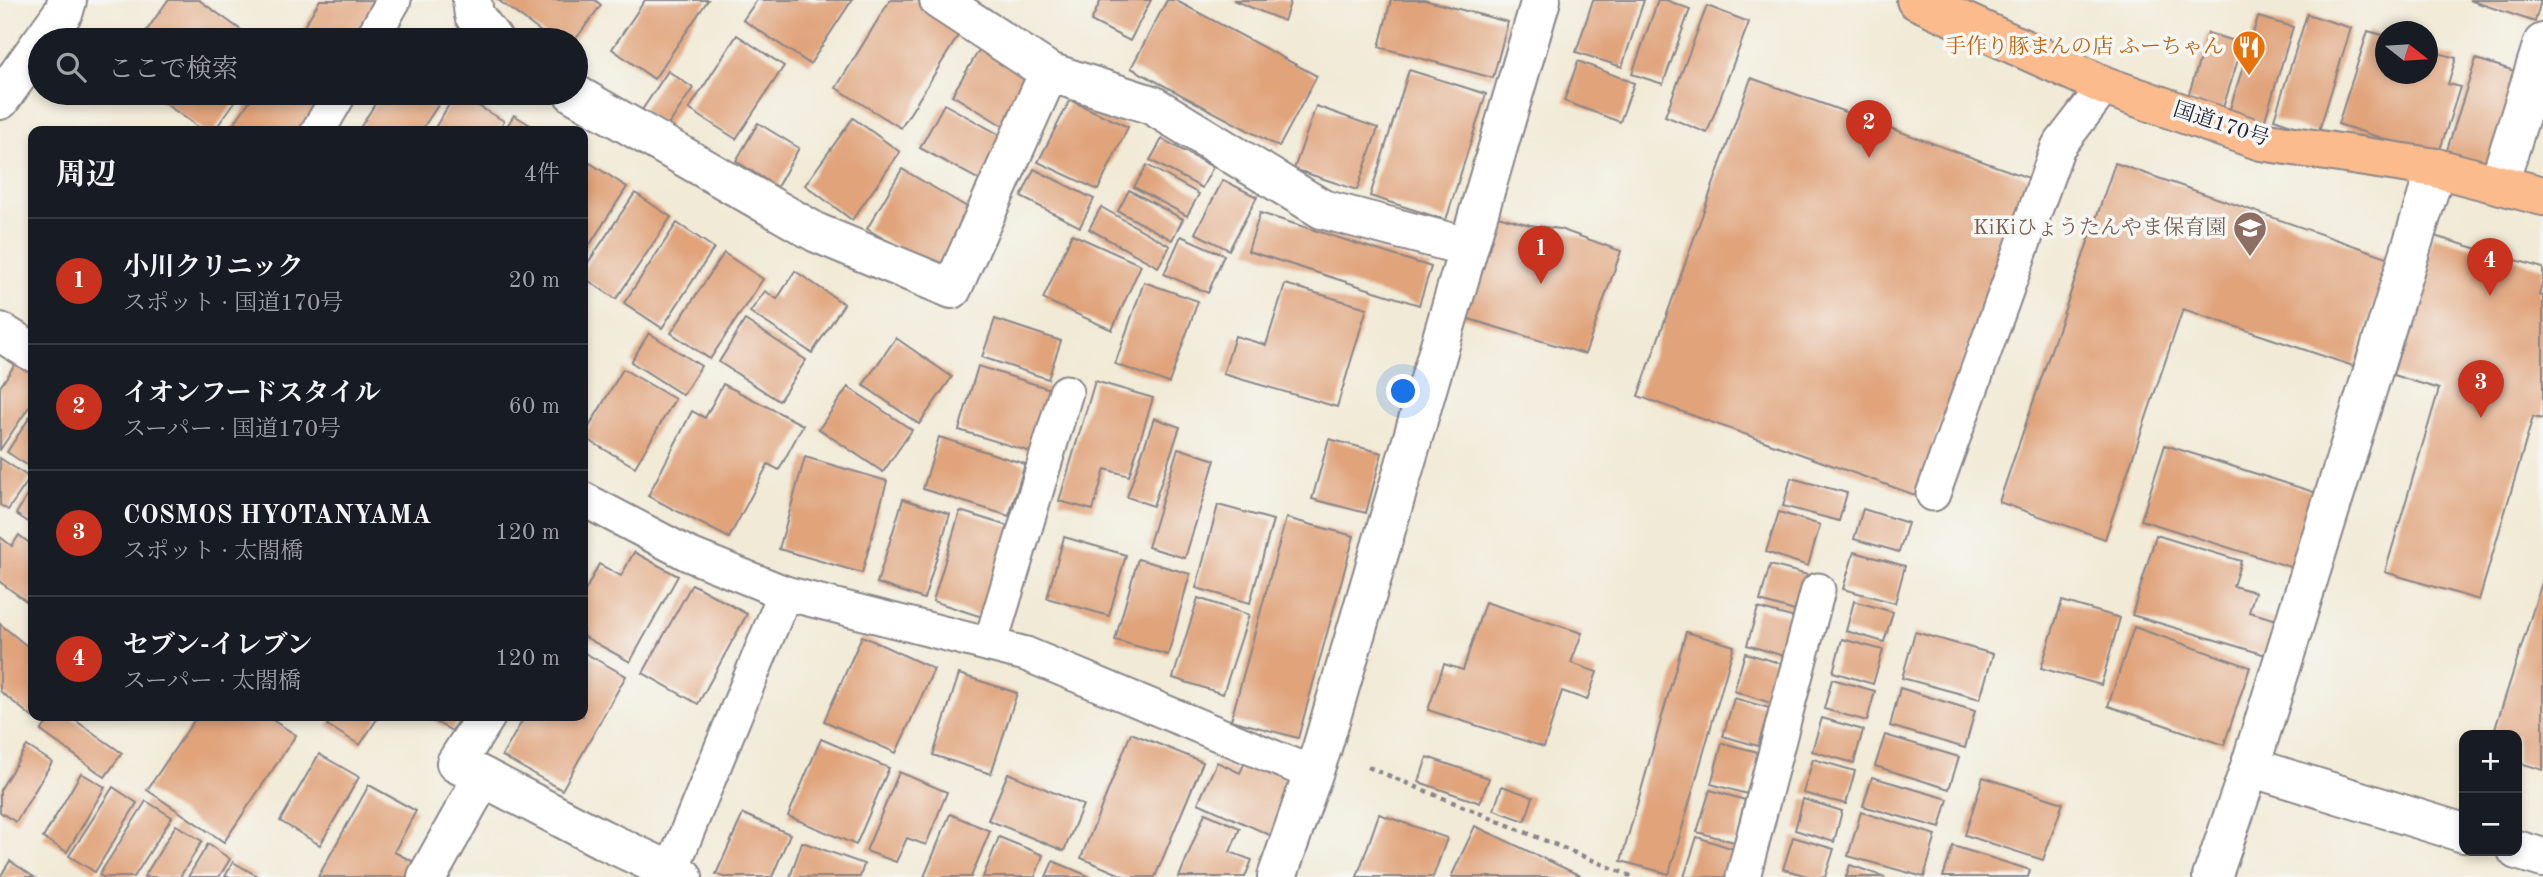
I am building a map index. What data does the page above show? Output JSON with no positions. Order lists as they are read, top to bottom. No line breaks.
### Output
{"streets":{"highway":["国道170号"]},"places":{"restaurant":["手作り豚まんの店 ふーちゃん"],"school or university":["KiKiひょうたんやま保育園"]},"north":"right","page":{"search":"ここで検索","pins":["2","1","4","3"],"heading":["周辺","4件"],"list":[{"mark":"1","name":"小川クリニック","note":"スポット · 国道170号","value":"20 m"},{"mark":"2","name":"イオンフードスタイル","note":"スーパー · 国道170号","value":"60 m"},{"mark":"3","name":"COSMOS HYOTANYAMA","note":"スポット · 太閤橋","value":"120 m"},{"mark":"4","name":"セブン-イレブン","note":"スーパー · 太閤橋","value":"120 m"}],"map_buttons":["+","−"]}}
